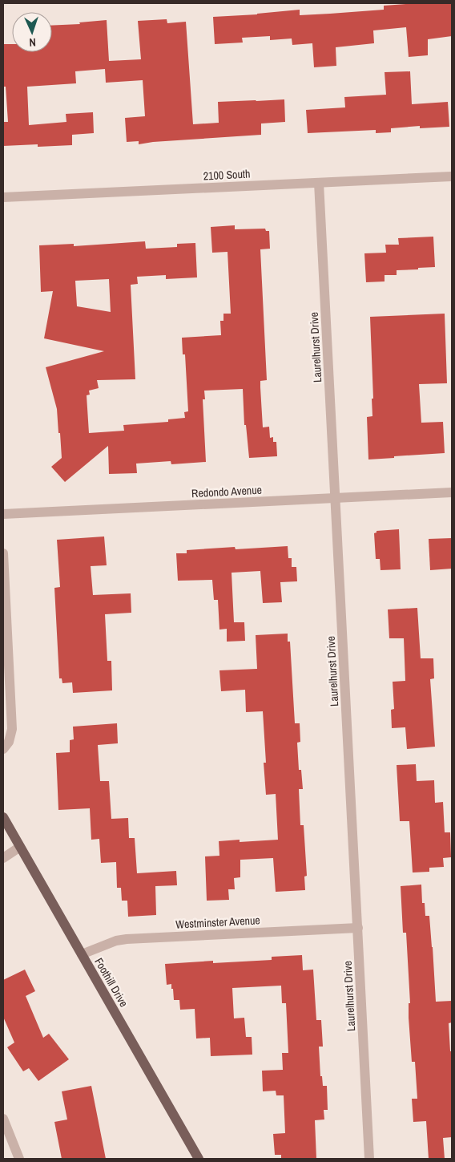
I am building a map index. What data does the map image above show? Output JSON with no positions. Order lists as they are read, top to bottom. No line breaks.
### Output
{"streets":{"main road":["Foothill Drive"],"street":["2100 South","Laurelhurst Drive","Redondo Avenue","Westminster Avenue"]},"crossings":[["2100 South","Laurelhurst Drive"],["Laurelhurst Drive","Redondo Avenue"],["Laurelhurst Drive","Westminster Avenue"],["Westminster Avenue","Foothill Drive"]],"north":"bottom"}
